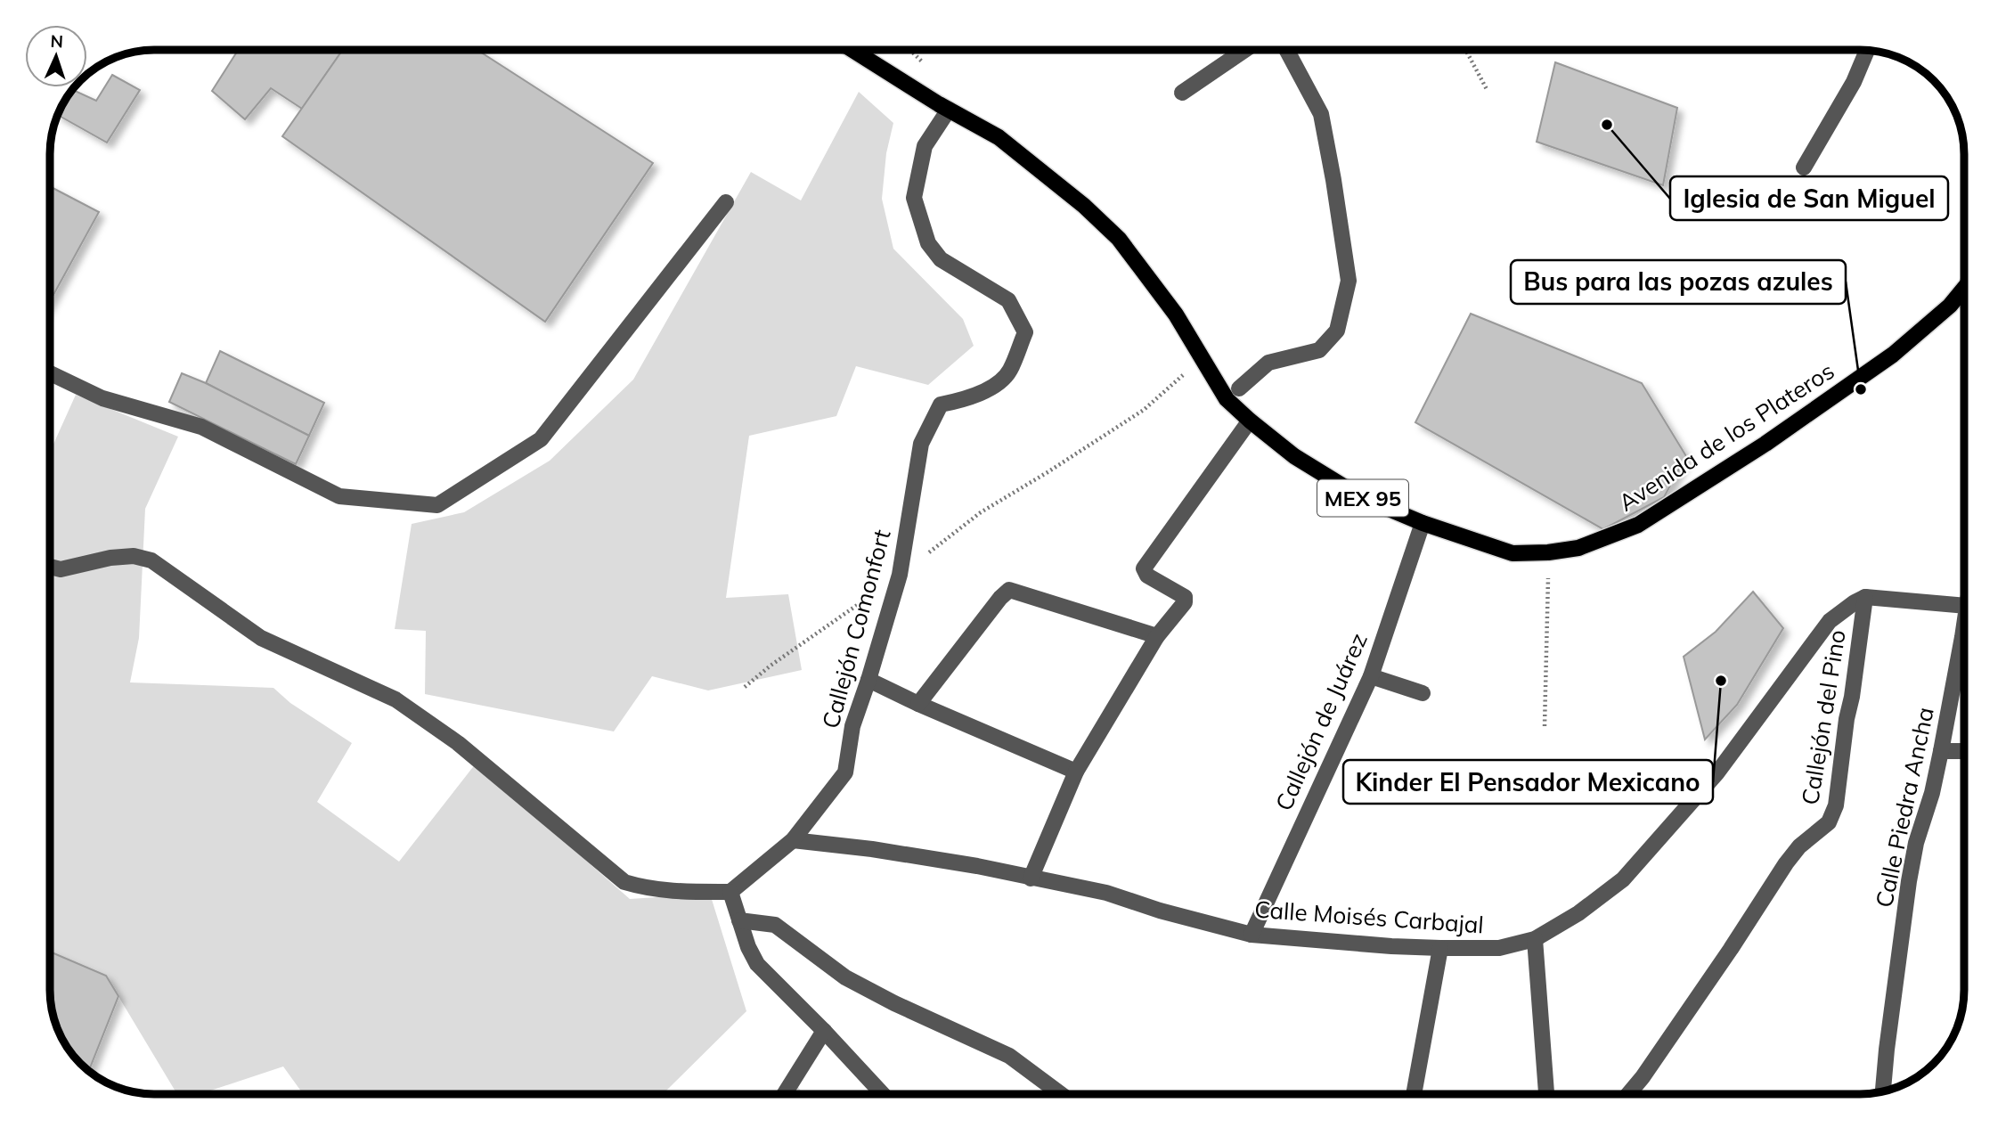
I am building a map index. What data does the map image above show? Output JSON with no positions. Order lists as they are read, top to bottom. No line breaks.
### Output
{"streets":{"main road":["Avenida de los Plateros","MEX 95"],"street":["Callejón Comonfort","Callejón del Pino","Callejón de Juárez","Calle Piedra Ancha","Calle Moisés Carbajal"]},"crossings":[["Avenida de los Plateros","Callejón Comonfort"],["Avenida de los Plateros","Callejón de Juárez"],["Callejón Comonfort","Calle Moisés Carbajal"],["Callejón del Pino","Calle Moisés Carbajal"],["Callejón de Juárez","Calle Moisés Carbajal"]],"places":["Iglesia de San Miguel","Bus para las pozas azules","Kinder El Pensador Mexicano"],"north":"top"}
